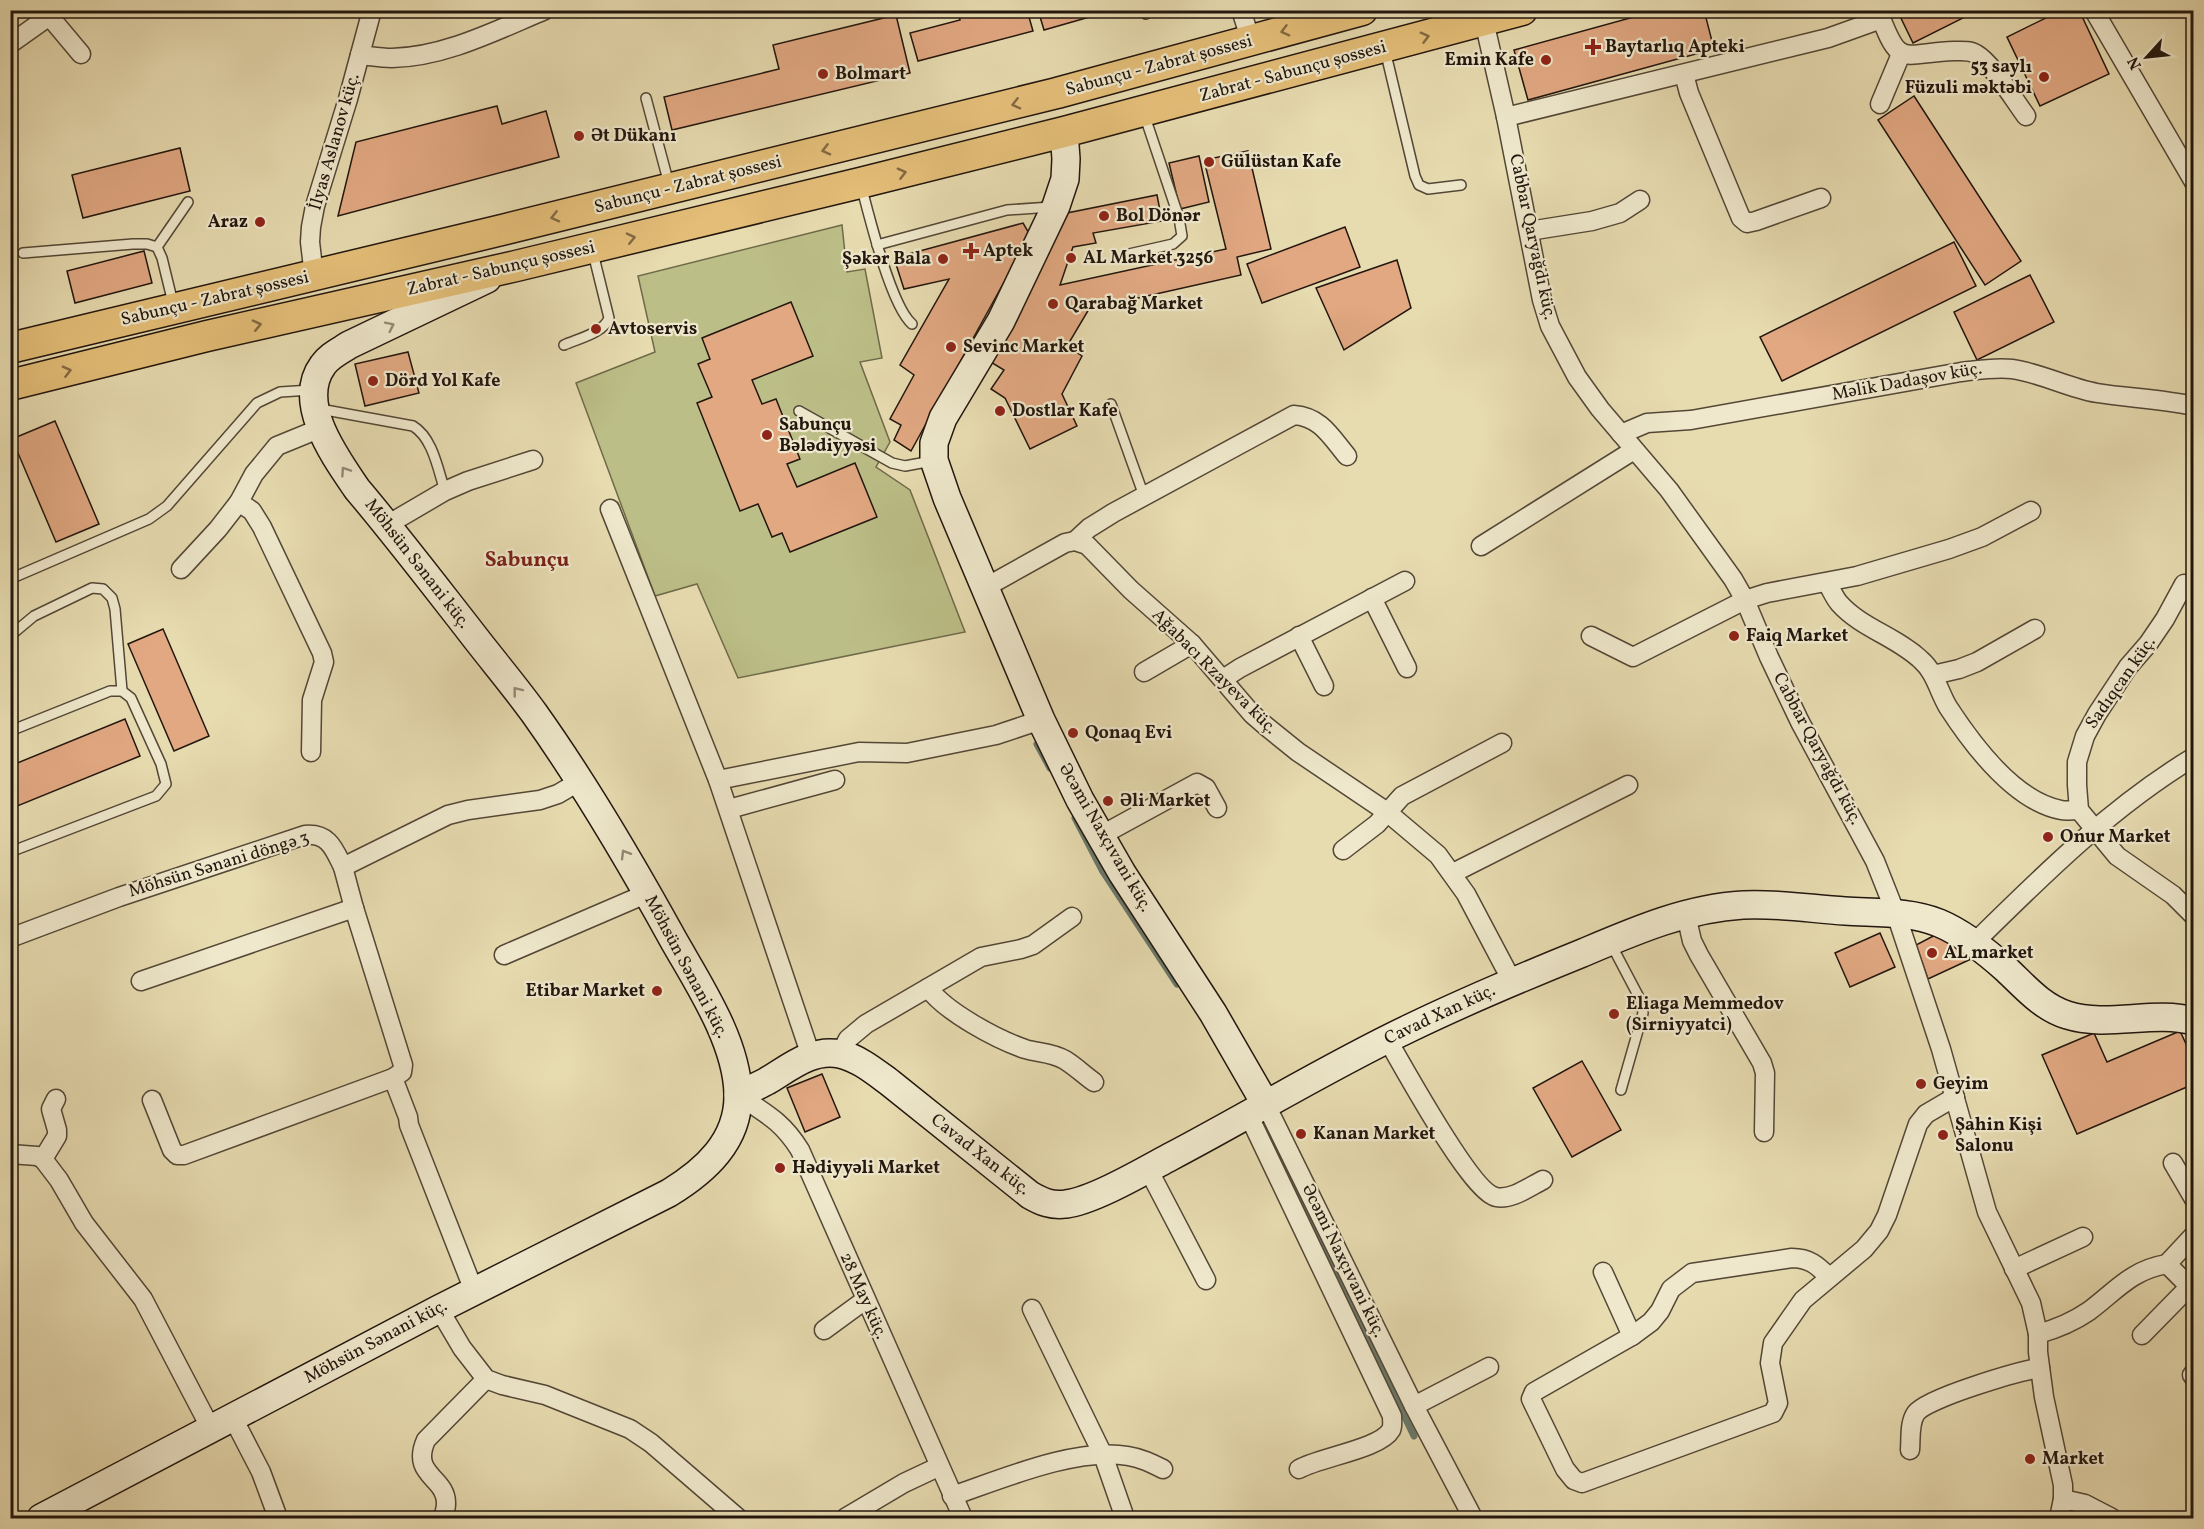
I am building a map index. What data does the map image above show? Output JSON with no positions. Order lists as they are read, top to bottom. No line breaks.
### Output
{"streets":{"main road":["Sabunçu - Zabrat şossesi","Zabrat - Sabunçu şossesi"],"street":["İlyas Aslanov küç.","Cabbar Qaryağdı küç.","Məlik Dadaşov küç.","Möhsün Sənani küç.","Ağabacı Rzayeva küç.","Sadıqcan küç.","Əcəmi Naxçıvani küç.","Möhsün Sənani döngə 3","Cavad Xan küç.","28 May küç."]},"crossings":[["Sabunçu - Zabrat şossesi","İlyas Aslanov küç."],["Zabrat - Sabunçu şossesi","Cabbar Qaryağdı küç."],["Zabrat - Sabunçu şossesi","Əcəmi Naxçıvani küç."],["Cabbar Qaryağdı küç.","Məlik Dadaşov küç."],["Cabbar Qaryağdı küç.","Cavad Xan küç."],["Möhsün Sənani küç.","Cavad Xan küç."],["Möhsün Sənani küç.","28 May küç."],["Ağabacı Rzayeva küç.","Cavad Xan küç."],["Əcəmi Naxçıvani küç.","Cavad Xan küç."],["Cavad Xan küç.","28 May küç."]],"one_way":["Sabunçu - Zabrat şossesi","Zabrat - Sabunçu şossesi"],"districts":["Sabunçu"],"places":{"health":["Baytarlıq Apteki","Aptek"],"other":["Emin Kafe","Bolmart","53 saylı Füzuli məktəbi","Ət Dükanı","Gülüstan Kafe","Bol Dönər","Araz","AL Market 3256","Şəkər Bala","Qarabağ Market","Avtoservis","Sevinc Market","Dörd Yol Kafe","Dostlar Kafe","Sabunçu Bələdiyyəsi","Faiq Market","Qonaq Evi","Əli Market","Onur Market","AL market","Etibar Market","Eliaga Memmedov (Sirniyyatci)","Geyim","Kanan Market","Şahin Kişi Salonu","Hədiyyəli Market","Market"]},"north":"bottom left"}
